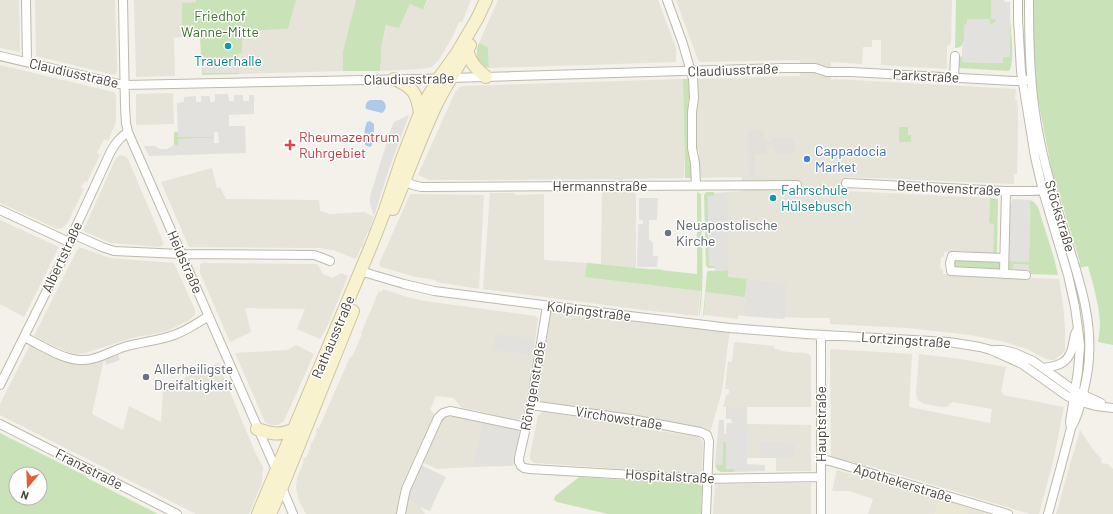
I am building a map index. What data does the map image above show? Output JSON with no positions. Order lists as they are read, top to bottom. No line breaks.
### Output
{"streets":{"street":["Claudiusstraße","Parkstraße","Hermannstraße","Beethovenstraße","Stöckstraße","Albertstraße","Heidstraße","Kolpingstraße","Rathausstraße","Lortzingstraße","Röntgenstraße","Virchowstraße","Hauptstraße","Franzstraße","Hospitalstraße","Apothekerstraße"]},"crossings":[["Claudiusstraße","Parkstraße"],["Claudiusstraße","Heidstraße"],["Claudiusstraße","Rathausstraße"],["Parkstraße","Stöckstraße"],["Hermannstraße","Rathausstraße"],["Beethovenstraße","Stöckstraße"],["Stöckstraße","Lortzingstraße"],["Albertstraße","Heidstraße"],["Heidstraße","Rathausstraße"],["Kolpingstraße","Rathausstraße"],["Kolpingstraße","Lortzingstraße"],["Kolpingstraße","Röntgenstraße"],["Kolpingstraße","Hauptstraße"],["Lortzingstraße","Hauptstraße"],["Röntgenstraße","Virchowstraße"],["Röntgenstraße","Hospitalstraße"],["Virchowstraße","Hospitalstraße"],["Hauptstraße","Hospitalstraße"],["Hauptstraße","Apothekerstraße"]],"parks":["Friedhof Wanne-Mitte"],"places":{"other":["Trauerhalle","Cappadocia Market","Fahrschule Hülsebusch","Neuapostolische Kirche","Allerheiligste Dreifaltigkeit"],"health":["Rheumazentrum Ruhrgebiet"]},"north":"bottom"}
